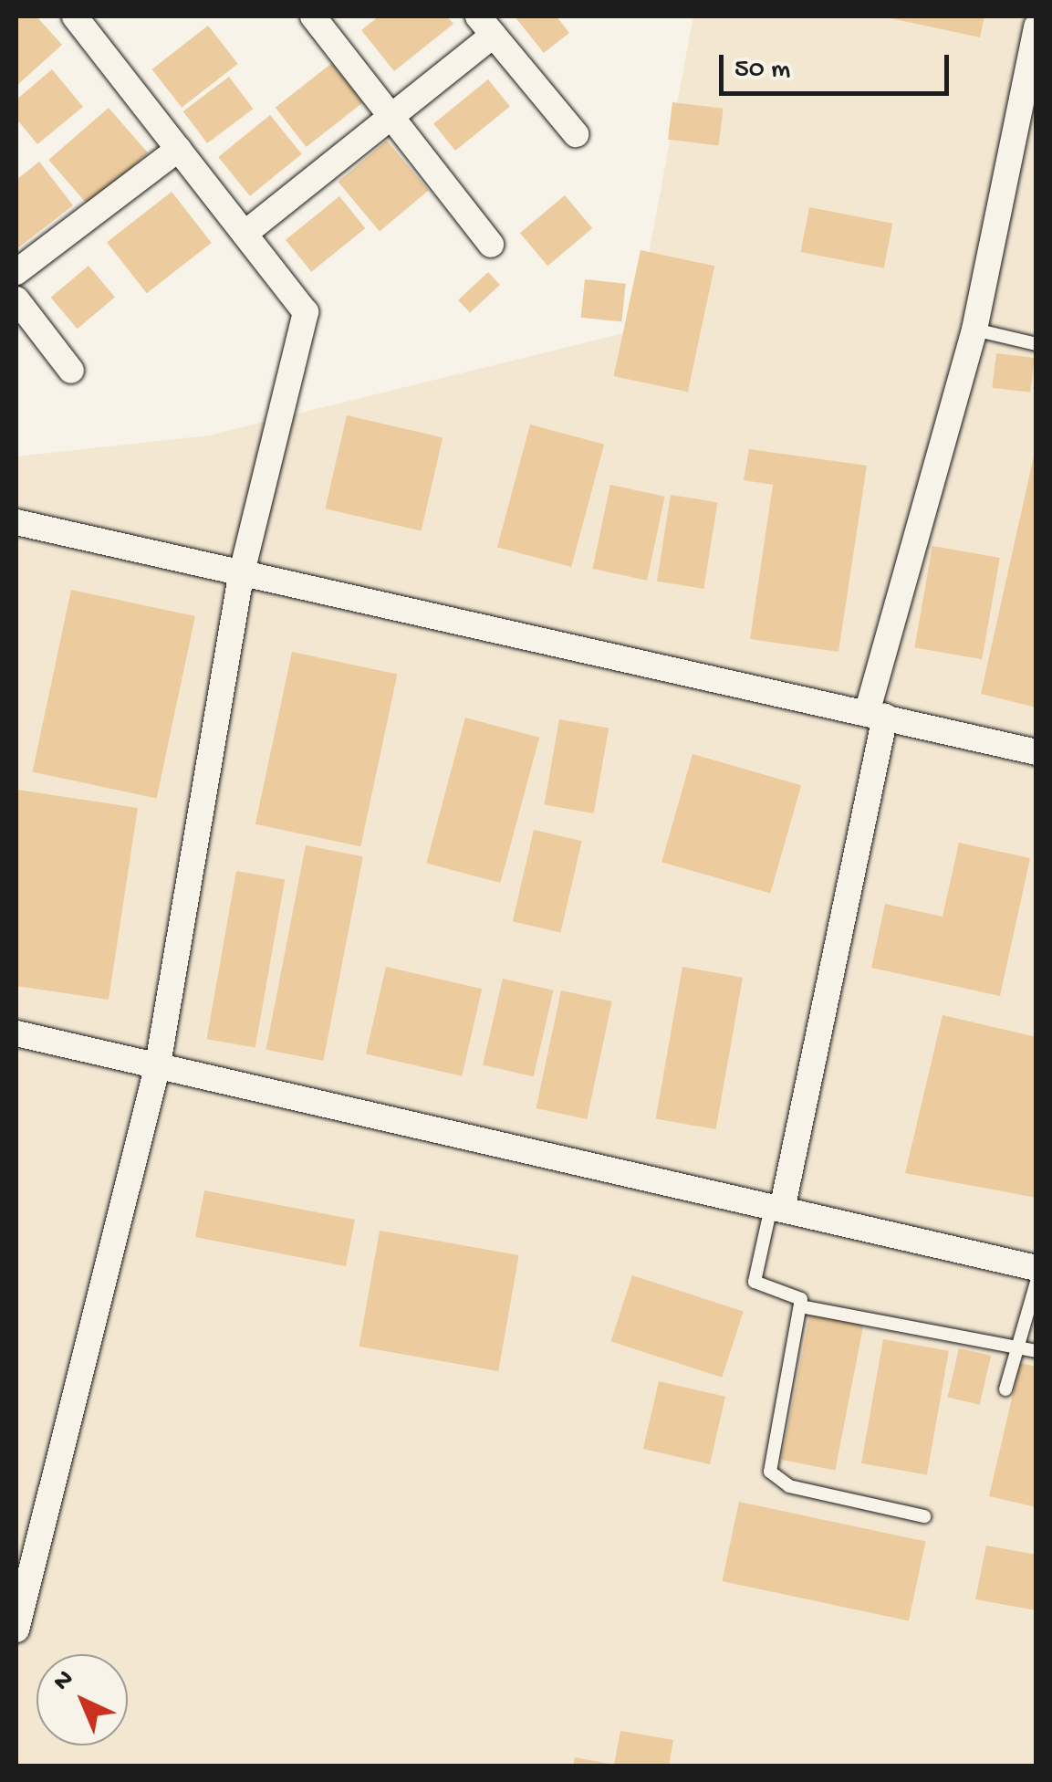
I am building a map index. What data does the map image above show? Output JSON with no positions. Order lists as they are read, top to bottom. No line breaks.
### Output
{"scale_bar":"50 m","north":"top left"}
